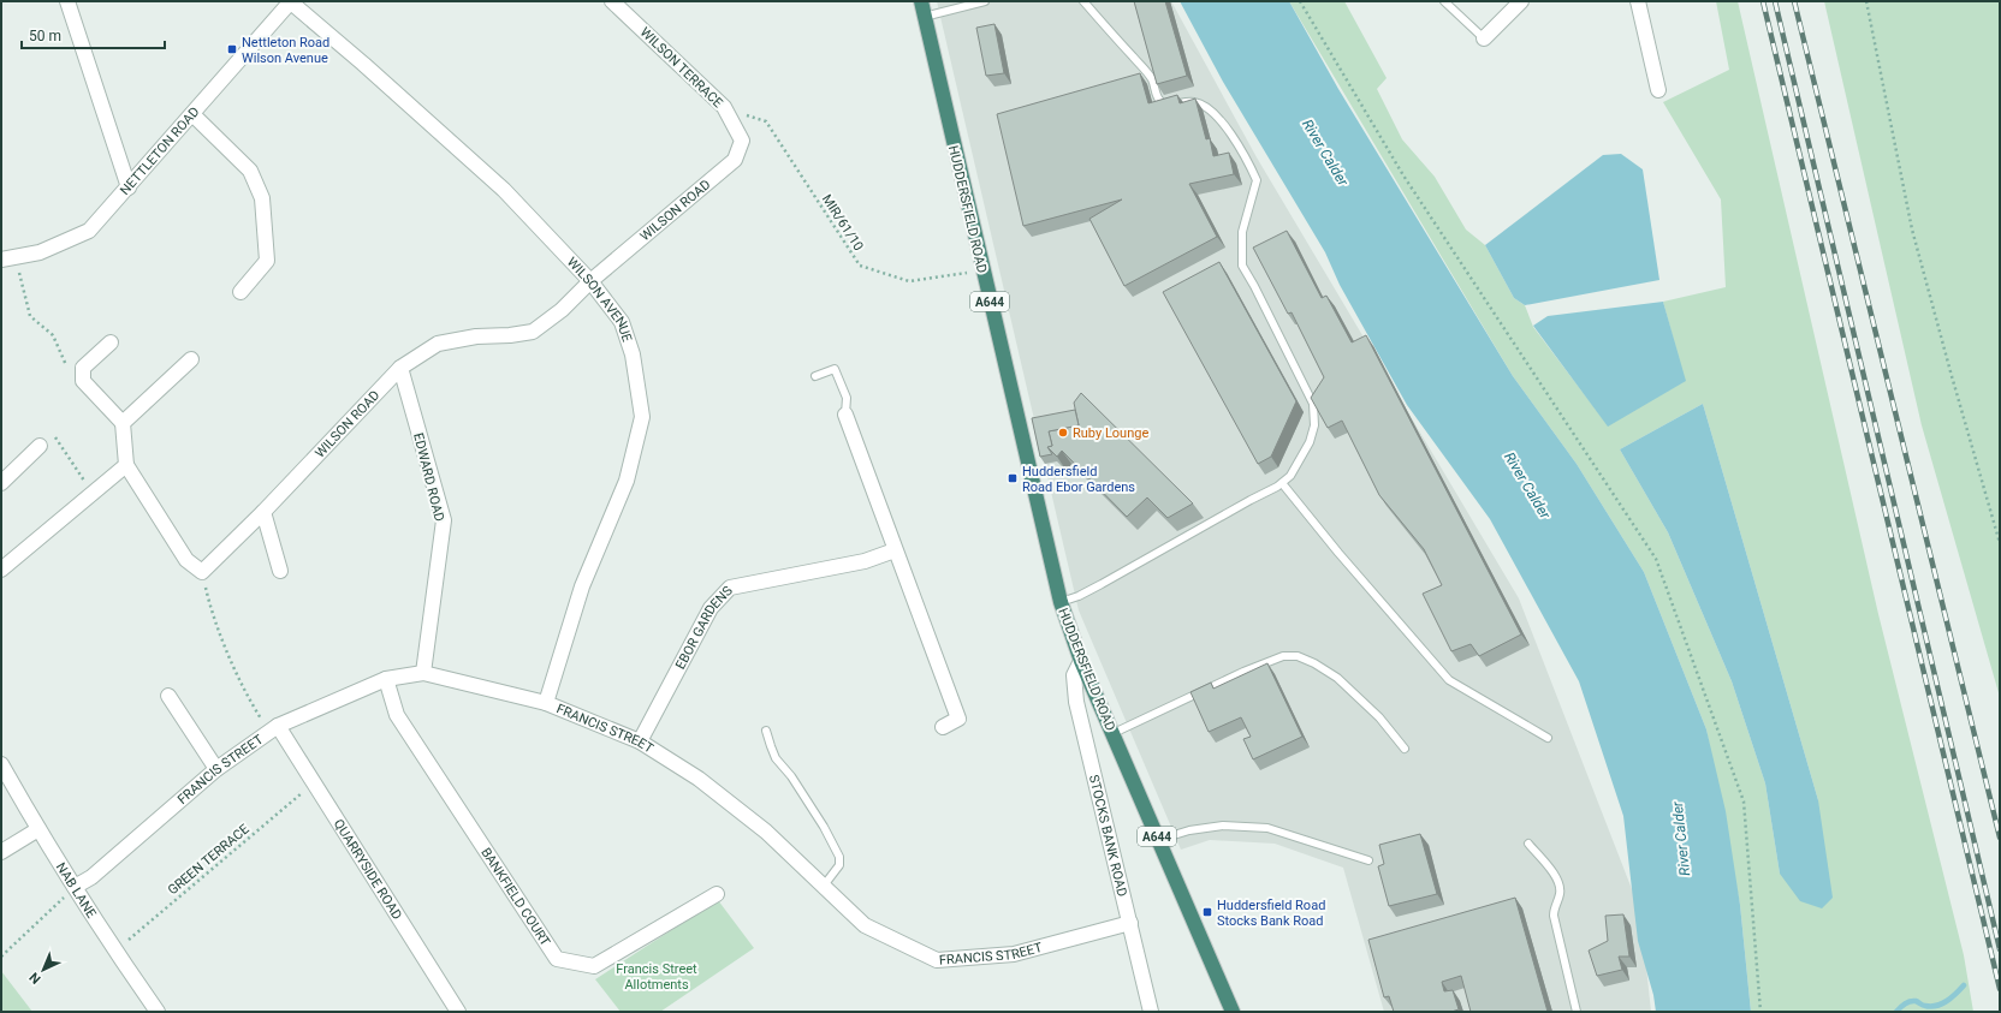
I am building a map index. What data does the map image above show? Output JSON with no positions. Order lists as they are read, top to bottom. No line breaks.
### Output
{"streets":{"highway":["HUDDERSFIELD ROAD","A644"],"street":["WILSON TERRACE","NETTLETON ROAD","WILSON ROAD","WILSON AVENUE","EDWARD ROAD","EBOR GARDENS","FRANCIS STREET","STOCKS BANK ROAD","QUARRYSIDE ROAD","NAB LANE","BANKFIELD COURT"],"path":["MIR/61/10","GREEN TERRACE"]},"crossings":[["WILSON TERRACE","WILSON ROAD"],["WILSON TERRACE","MIR/61/10"],["NETTLETON ROAD","WILSON AVENUE"],["HUDDERSFIELD ROAD","MIR/61/10"],["HUDDERSFIELD ROAD","STOCKS BANK ROAD"],["WILSON ROAD","WILSON AVENUE"],["WILSON ROAD","EDWARD ROAD"],["WILSON AVENUE","FRANCIS STREET"],["EDWARD ROAD","FRANCIS STREET"],["EBOR GARDENS","FRANCIS STREET"],["FRANCIS STREET","STOCKS BANK ROAD"],["FRANCIS STREET","QUARRYSIDE ROAD"],["FRANCIS STREET","NAB LANE"],["FRANCIS STREET","BANKFIELD COURT"],["GREEN TERRACE","QUARRYSIDE ROAD"],["GREEN TERRACE","NAB LANE"]],"water":["River Calder"],"parks":["Francis Street Allotments"],"places":{"transit":["Nettleton Road Wilson Avenue","Huddersfield Road Ebor Gardens","Huddersfield Road Stocks Bank Road"],"other":["Ruby Lounge"]},"scale_bar":"50 m","north":"bottom left"}
